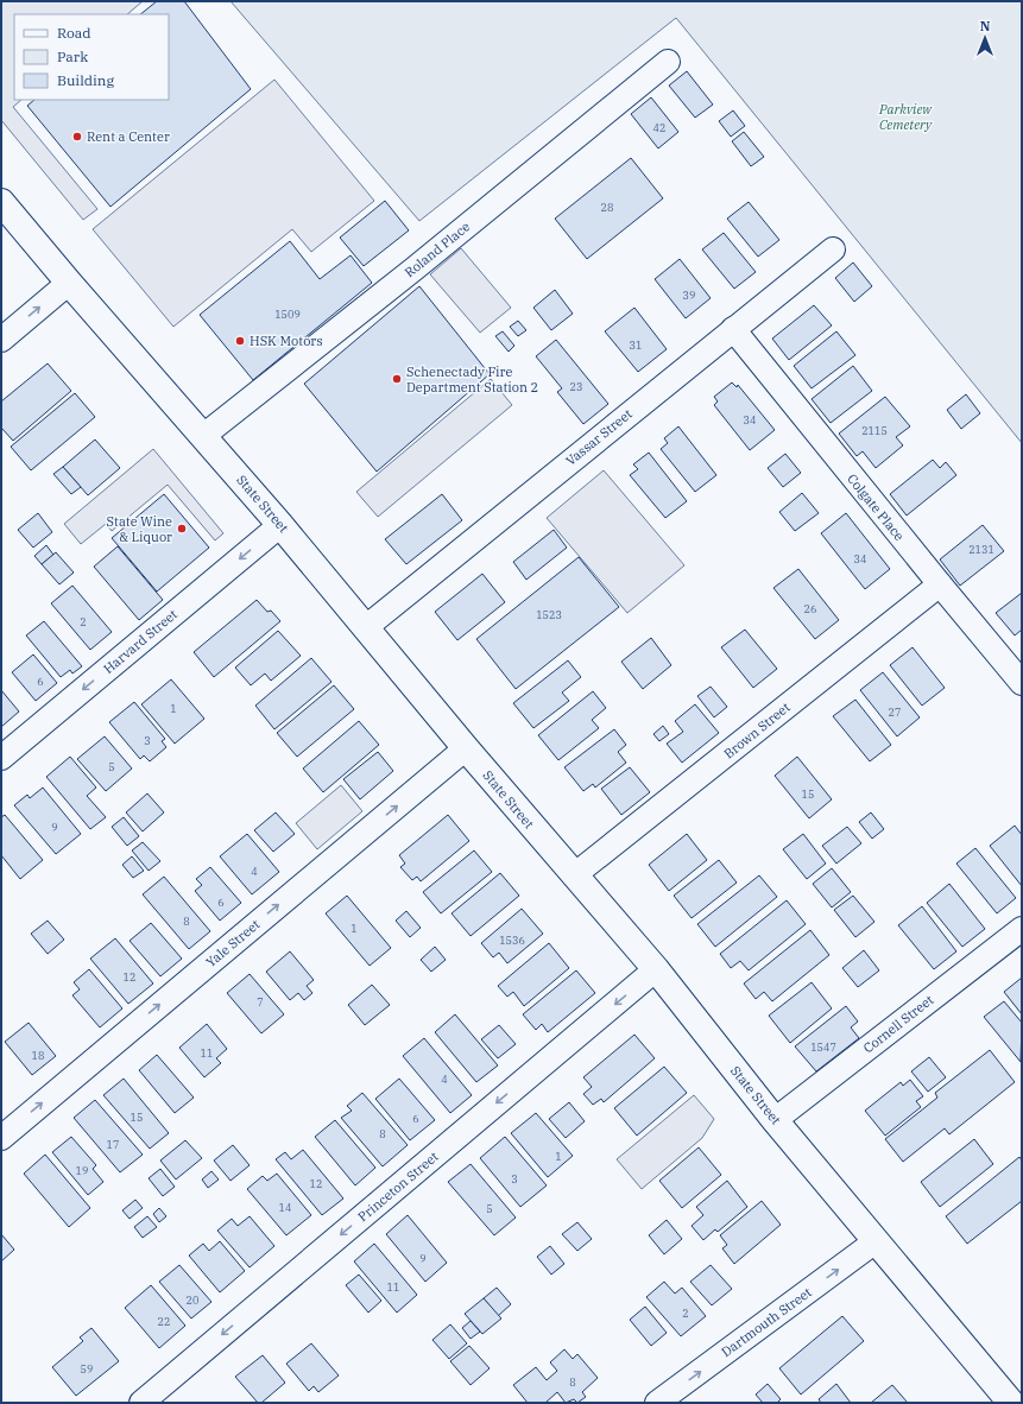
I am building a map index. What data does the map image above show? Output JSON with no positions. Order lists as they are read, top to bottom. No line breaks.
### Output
{"streets":{"main road":["State Street"],"street":["Roland Place","Vassar Street","Colgate Place","Harvard Street","Brown Street","Yale Street","Cornell Street","Princeton Street","Dartmouth Street"]},"crossings":[["Roland Place","State Street"],["Vassar Street","State Street"],["Vassar Street","Colgate Place"],["State Street","Harvard Street"],["State Street","Brown Street"],["State Street","Yale Street"],["State Street","Cornell Street"],["State Street","Princeton Street"],["State Street","Dartmouth Street"],["Colgate Place","Brown Street"]],"one_way":["Harvard Street","Yale Street","Princeton Street","Dartmouth Street"],"parks":["Parkview Cemetery"],"places":["Rent a Center","HSK Motors","Schenectady Fire Department Station 2","State Wine & Liquor"],"house_numbers":["42","28","39","1509","31","23","34","2115","2131","34","26","1523","2","6","1","27","3","5","15","9","4","6","8","1","1536","12","7","1547","11","18","4","15","6","8","17","1","19","3","12","14","5","9","11","20","2","22","59","8"],"legend":["Road","Park","Building"],"north":"top"}
